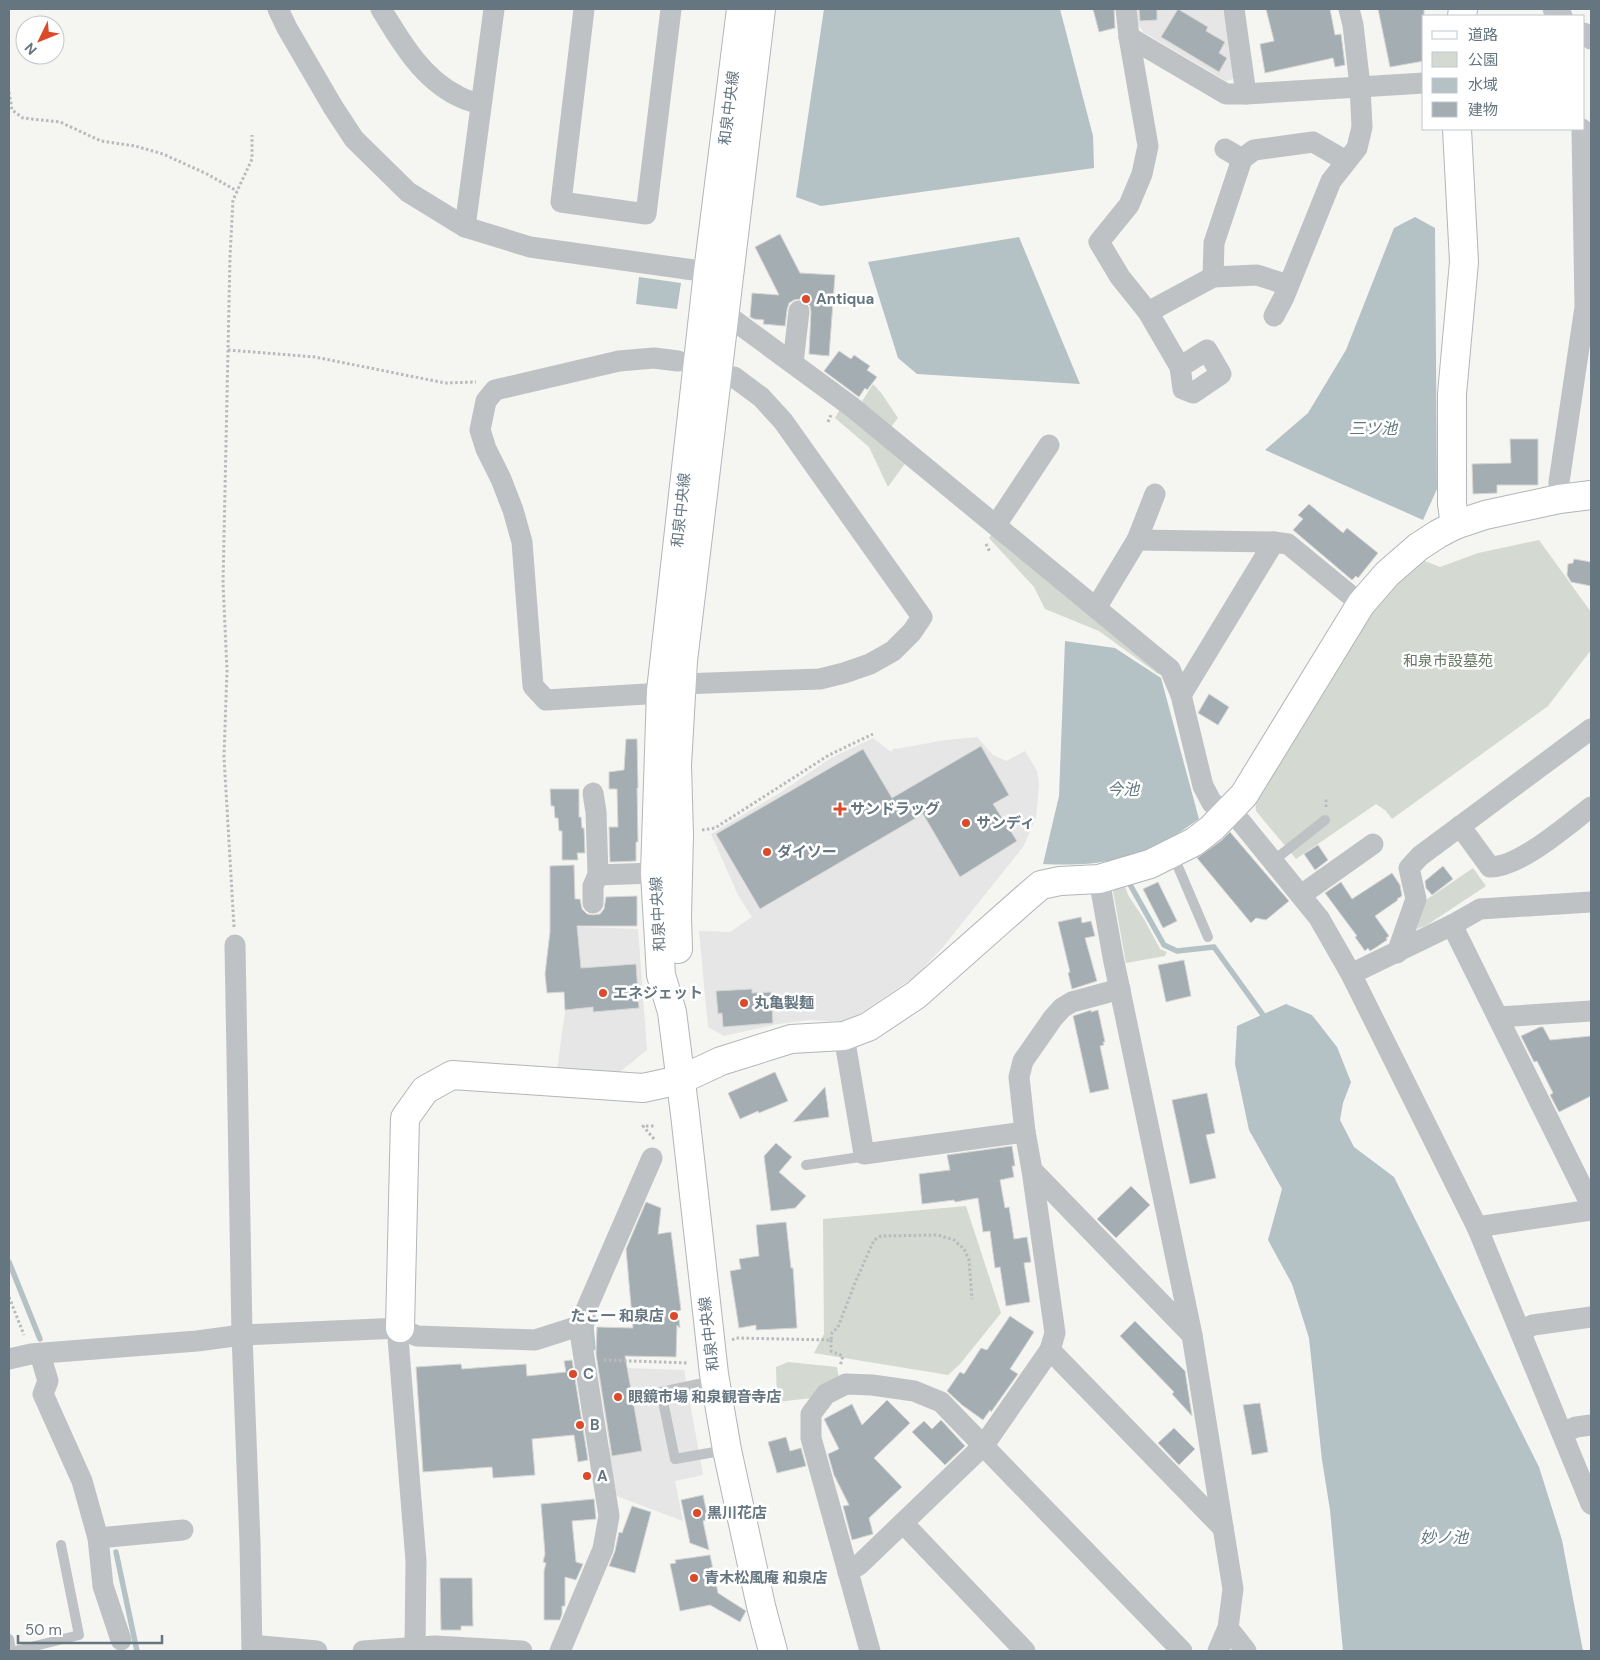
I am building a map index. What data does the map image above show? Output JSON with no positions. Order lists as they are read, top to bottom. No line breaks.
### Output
{"streets":{"street":["和泉中央線"]},"water":["三ツ池","今池","妙ノ池"],"parks":["和泉市設墓苑"],"places":{"other":["Antiqua","サンディ","ダイソー","エネジェット","丸亀製麺","たこ一 和泉店","C","眼鏡市場 和泉観音寺店","B","A","黒川花店","青木松風庵 和泉店"],"health":["サンドラッグ"]},"legend":["道路","公園","水域","建物"],"scale_bar":"50 m","north":"bottom left"}
